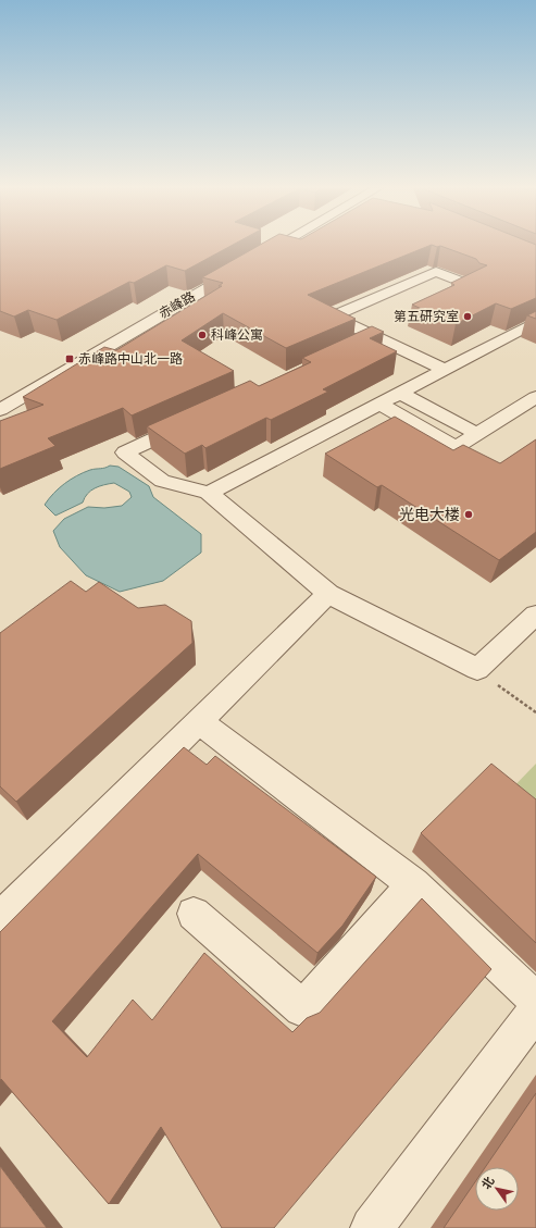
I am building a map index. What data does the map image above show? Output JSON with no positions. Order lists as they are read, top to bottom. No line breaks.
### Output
{"streets":{"street":["赤峰路"]},"places":{"other":["第五研究室","科峰公寓","光电大楼"],"transit":["赤峰路中山北一路"]},"north":"top left"}
